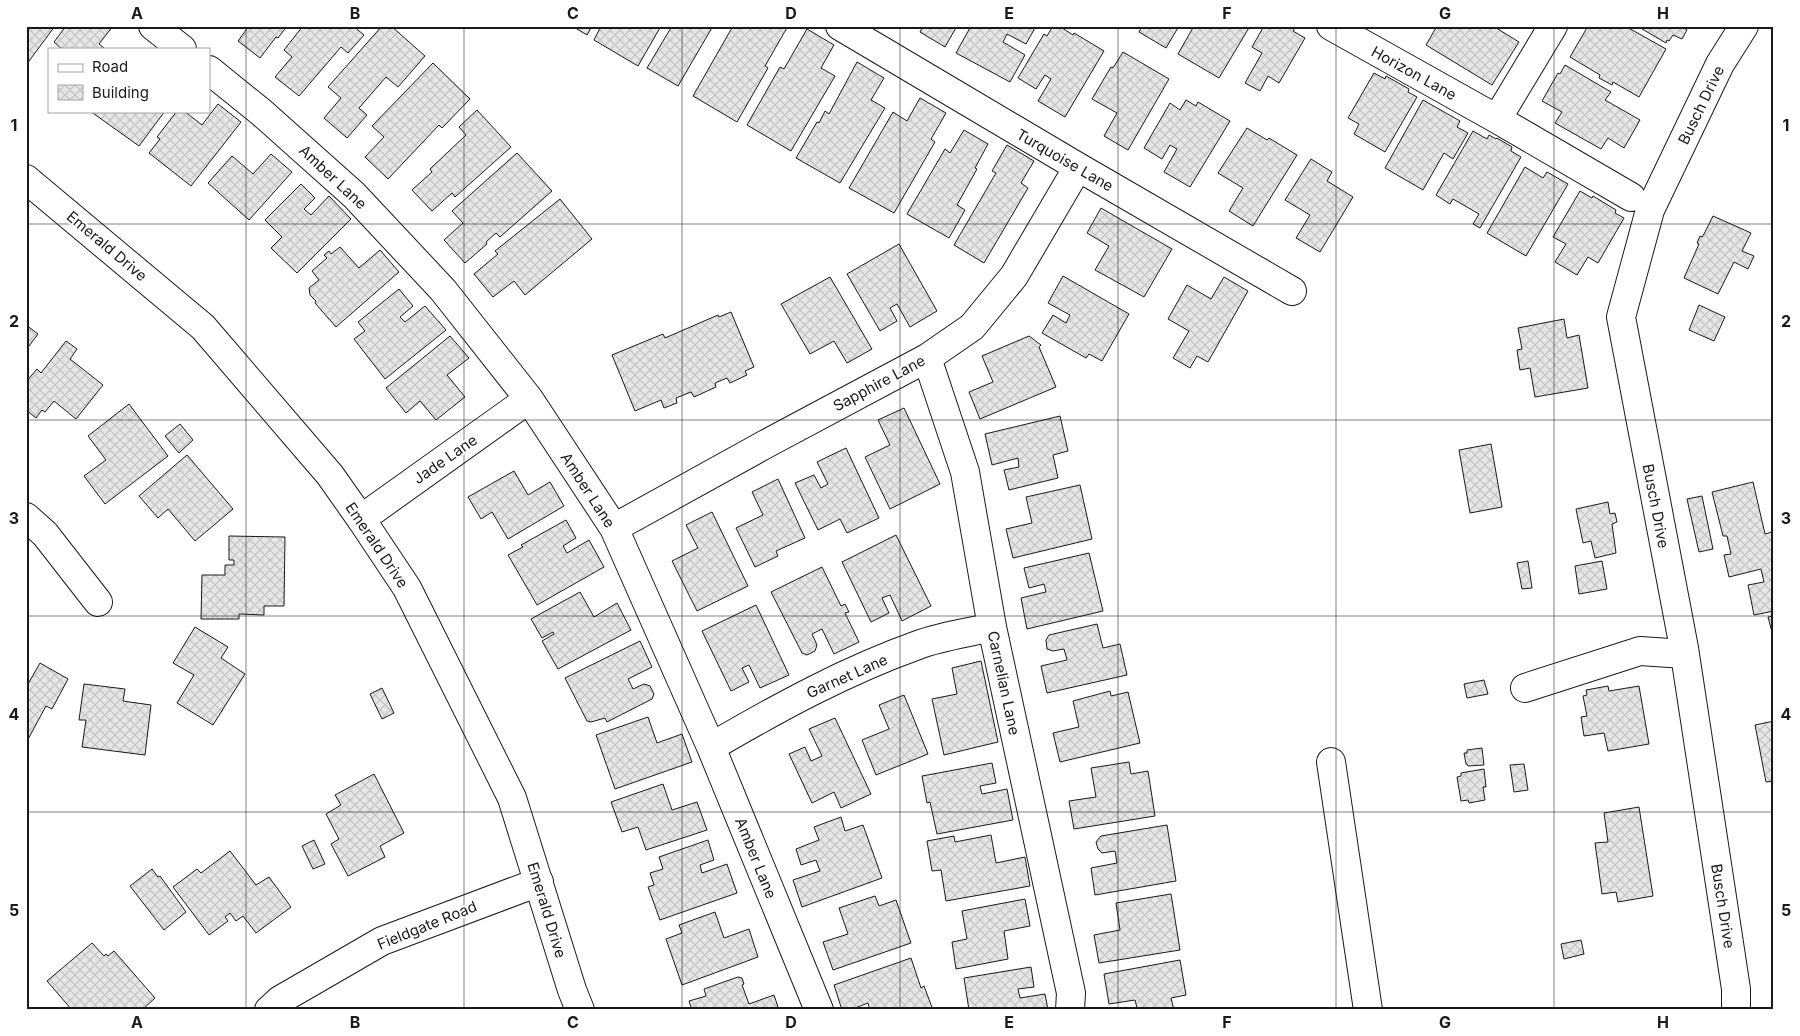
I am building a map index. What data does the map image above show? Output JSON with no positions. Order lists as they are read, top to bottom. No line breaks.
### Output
{"streets":{"street":["Horizon Lane","Busch Drive","Turquoise Lane","Amber Lane","Emerald Drive","Sapphire Lane","Jade Lane","Garnet Lane","Carnelian Lane","Fieldgate Road"]},"crossings":[["Turquoise Lane","Sapphire Lane"],["Amber Lane","Sapphire Lane"],["Amber Lane","Jade Lane"],["Amber Lane","Garnet Lane"],["Emerald Drive","Jade Lane"],["Emerald Drive","Fieldgate Road"],["Sapphire Lane","Carnelian Lane"],["Garnet Lane","Carnelian Lane"]],"legend":["Road","Building"],"grid":{"columns":["A","B","C","D","E","F","G","H"],"rows":["1","2","3","4","5"]}}
